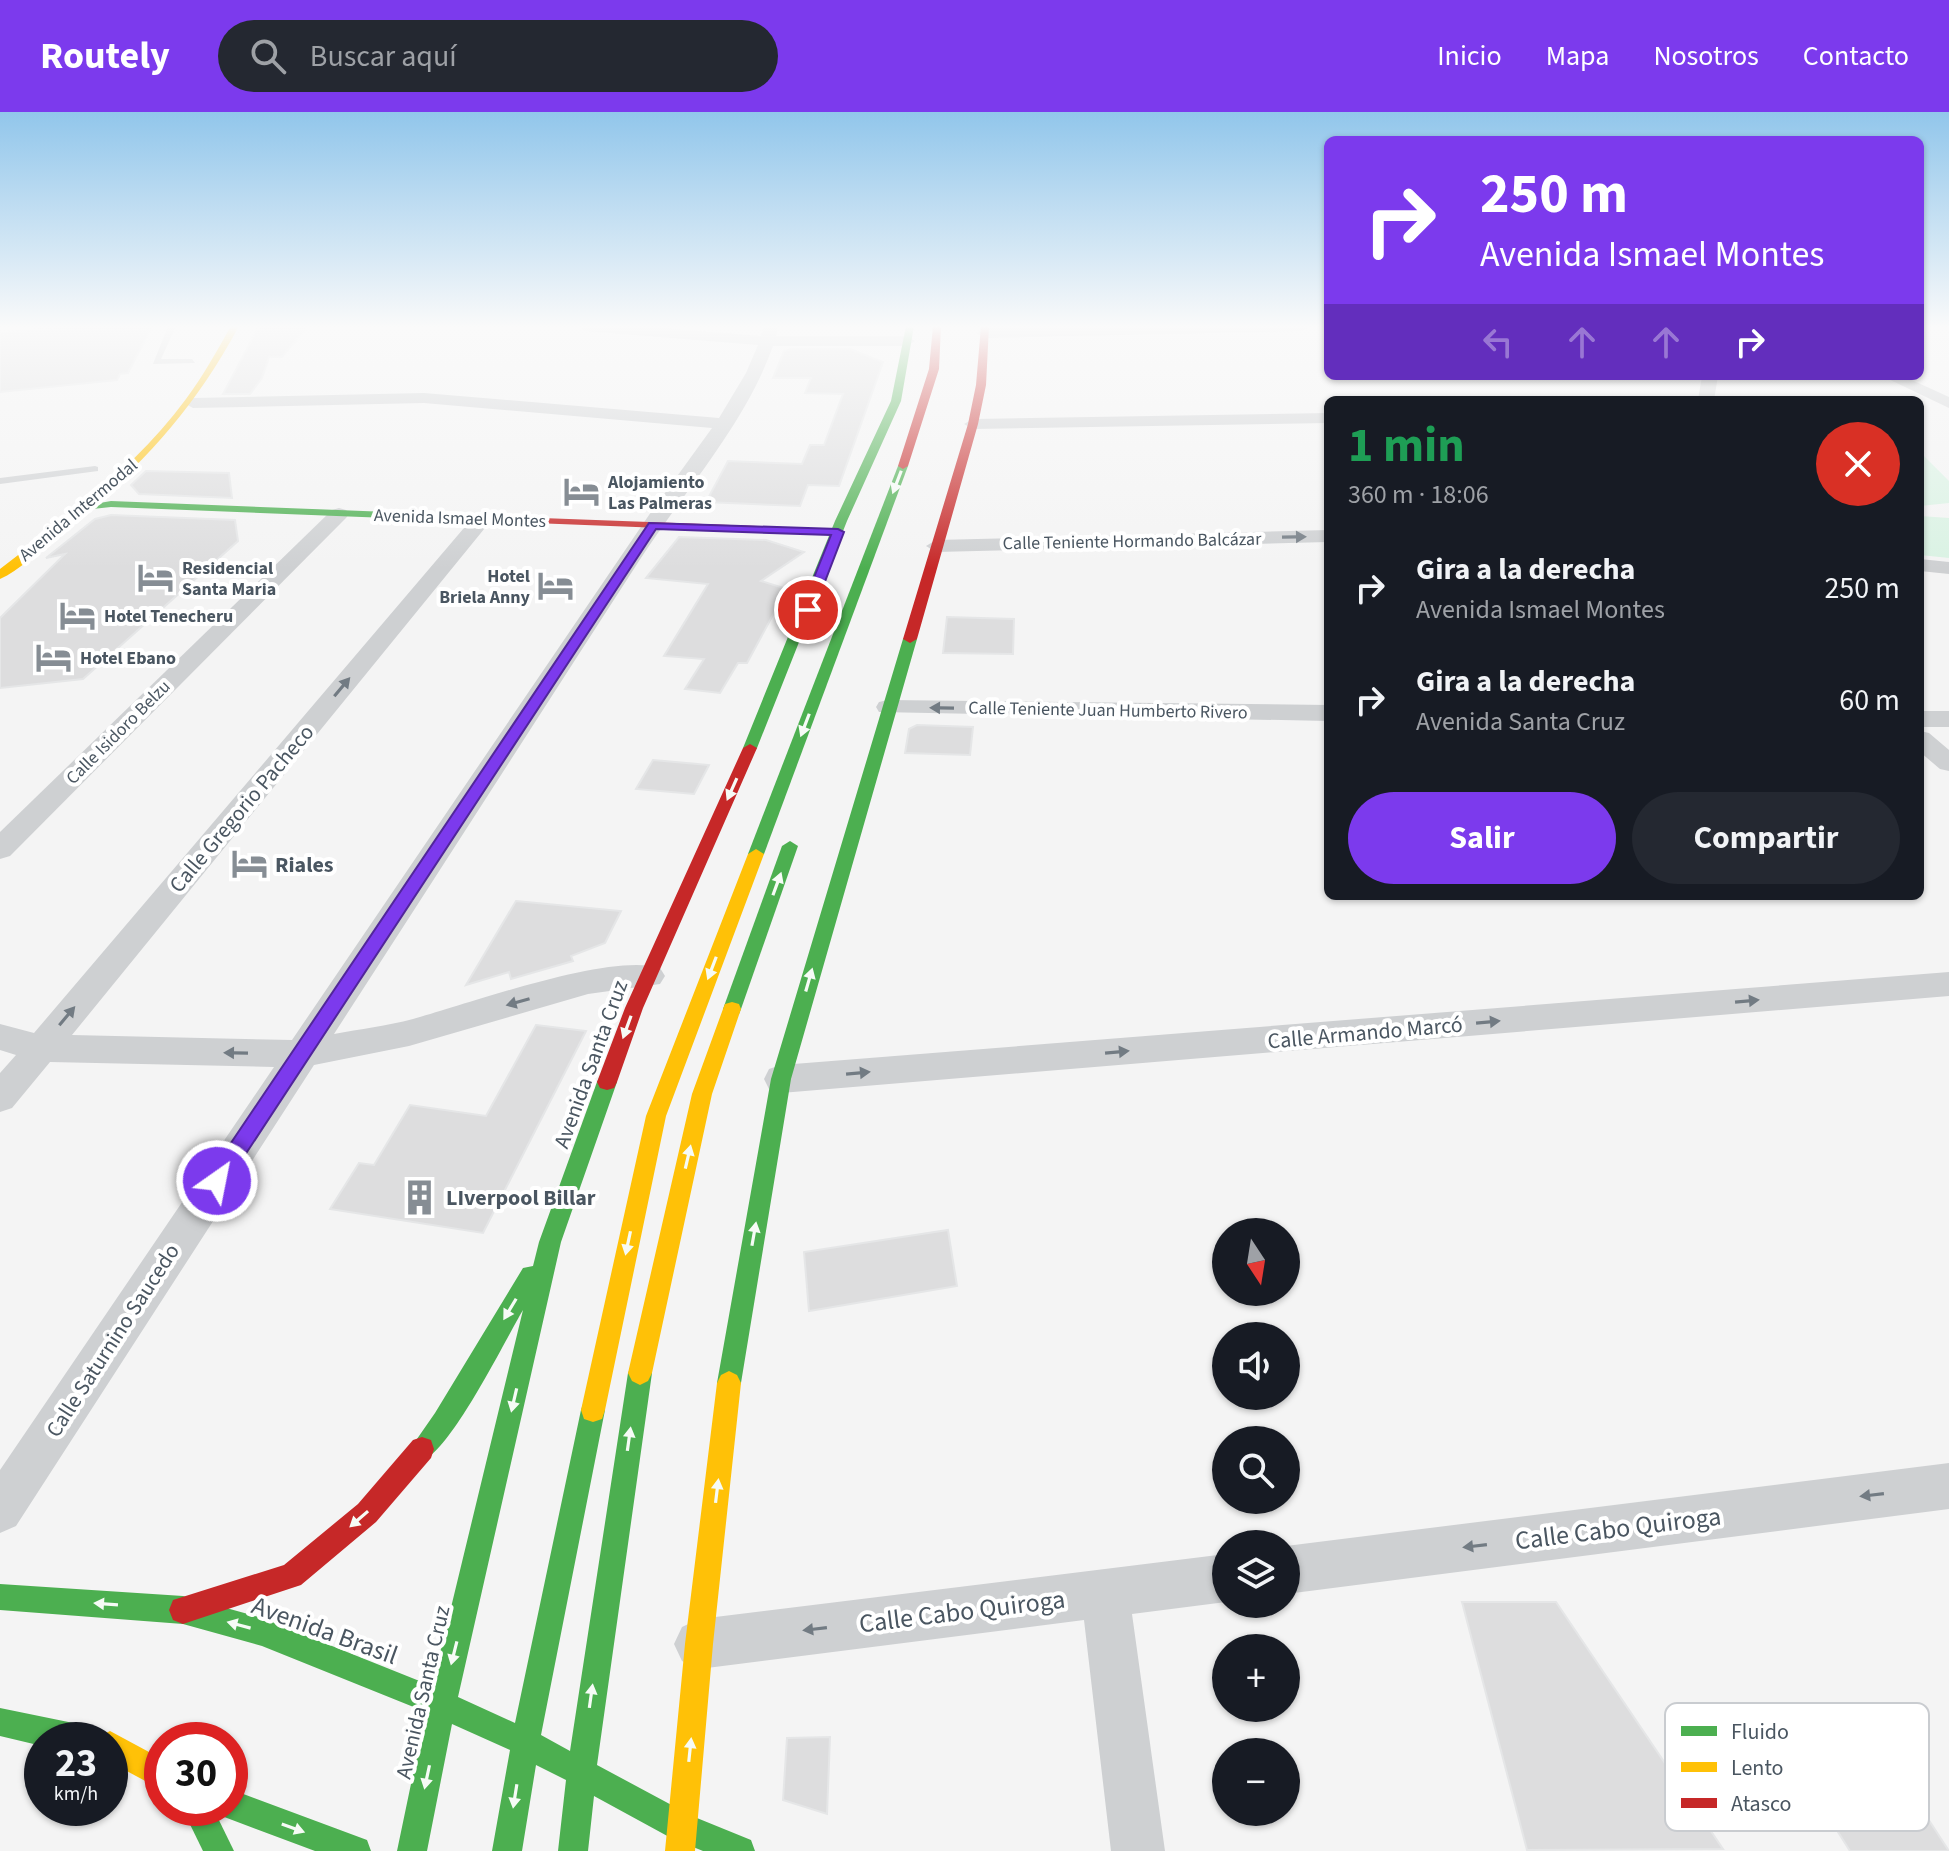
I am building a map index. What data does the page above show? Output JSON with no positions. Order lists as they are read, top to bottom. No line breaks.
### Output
{"streets":{"main road":["Avenida Intermodal","Avenida Ismael Montes","Avenida Santa Cruz","Avenida Brasil"],"street":["Calle Teniente Hormando Balcázar","Calle Teniente Juan Humberto Rivero","Calle Isidoro Belzu","Calle Gregorio Pacheco","Calle Armando Marcó","Calle Saturnino Saucedo","Calle Cabo Quiroga"]},"crossings":[["Avenida Intermodal","Avenida Ismael Montes"],["Avenida Ismael Montes","Calle Isidoro Belzu"],["Avenida Ismael Montes","Calle Gregorio Pacheco"],["Avenida Ismael Montes","Avenida Santa Cruz"],["Avenida Ismael Montes","Calle Saturnino Saucedo"],["Avenida Santa Cruz","Avenida Brasil"]],"one_way":["Calle Teniente Juan Humberto Rivero","Calle Gregorio Pacheco","Calle Armando Marcó","Calle Cabo Quiroga","Avenida Brasil"],"places":{"hotel":["Alojamiento Las Palmeras","Residencial Santa Maria","Hotel Briela Anny","Hotel Tenecheru","Hotel Ebano","Riales"],"building":["LIverpool Billar"]},"legend":["Fluido","Lento","Atasco"],"north":"bottom","page":{"header":"Routely","search":"Buscar aquí","nav":["Inicio","Mapa","Nosotros","Contacto"],"turn":["250 m","Avenida Ismael Montes"],"heading":["1 min","360 m · 18:06"],"list":[{"name":"Gira a la derecha","note":"Avenida Ismael Montes","value":"250 m"},{"name":"Gira a la derecha","note":"Avenida Santa Cruz","value":"60 m"}],"buttons":["Salir","Compartir"],"map_buttons":["+","−"],"speed":"23 km/h","limit":"30"}}
